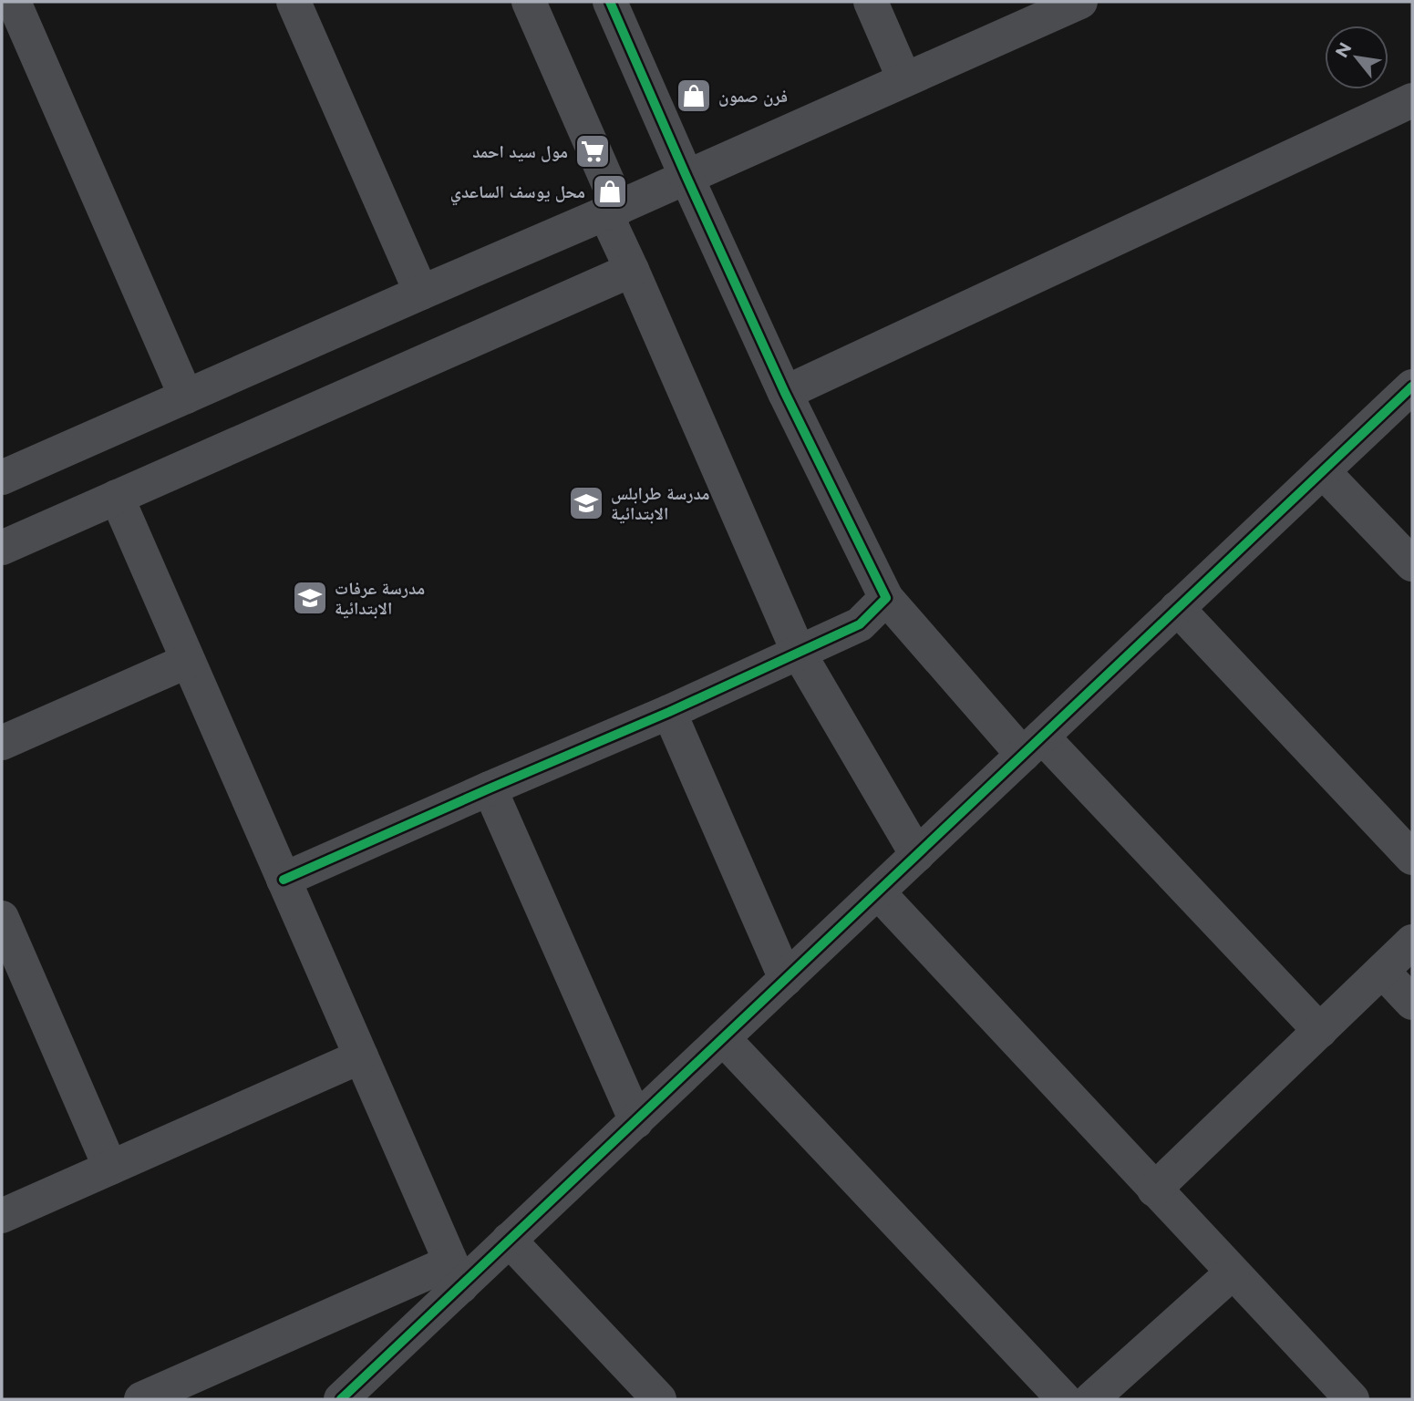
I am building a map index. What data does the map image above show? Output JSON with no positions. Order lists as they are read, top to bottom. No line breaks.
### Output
{"places":{"shop":["فرن صمون","محل يوسف الساعدي"],"supermarket":["مول سيد احمد"],"school or university":["مدرسة طرابلس الابتدائية","مدرسة عرفات الابتدائية"]},"north":"top left"}
